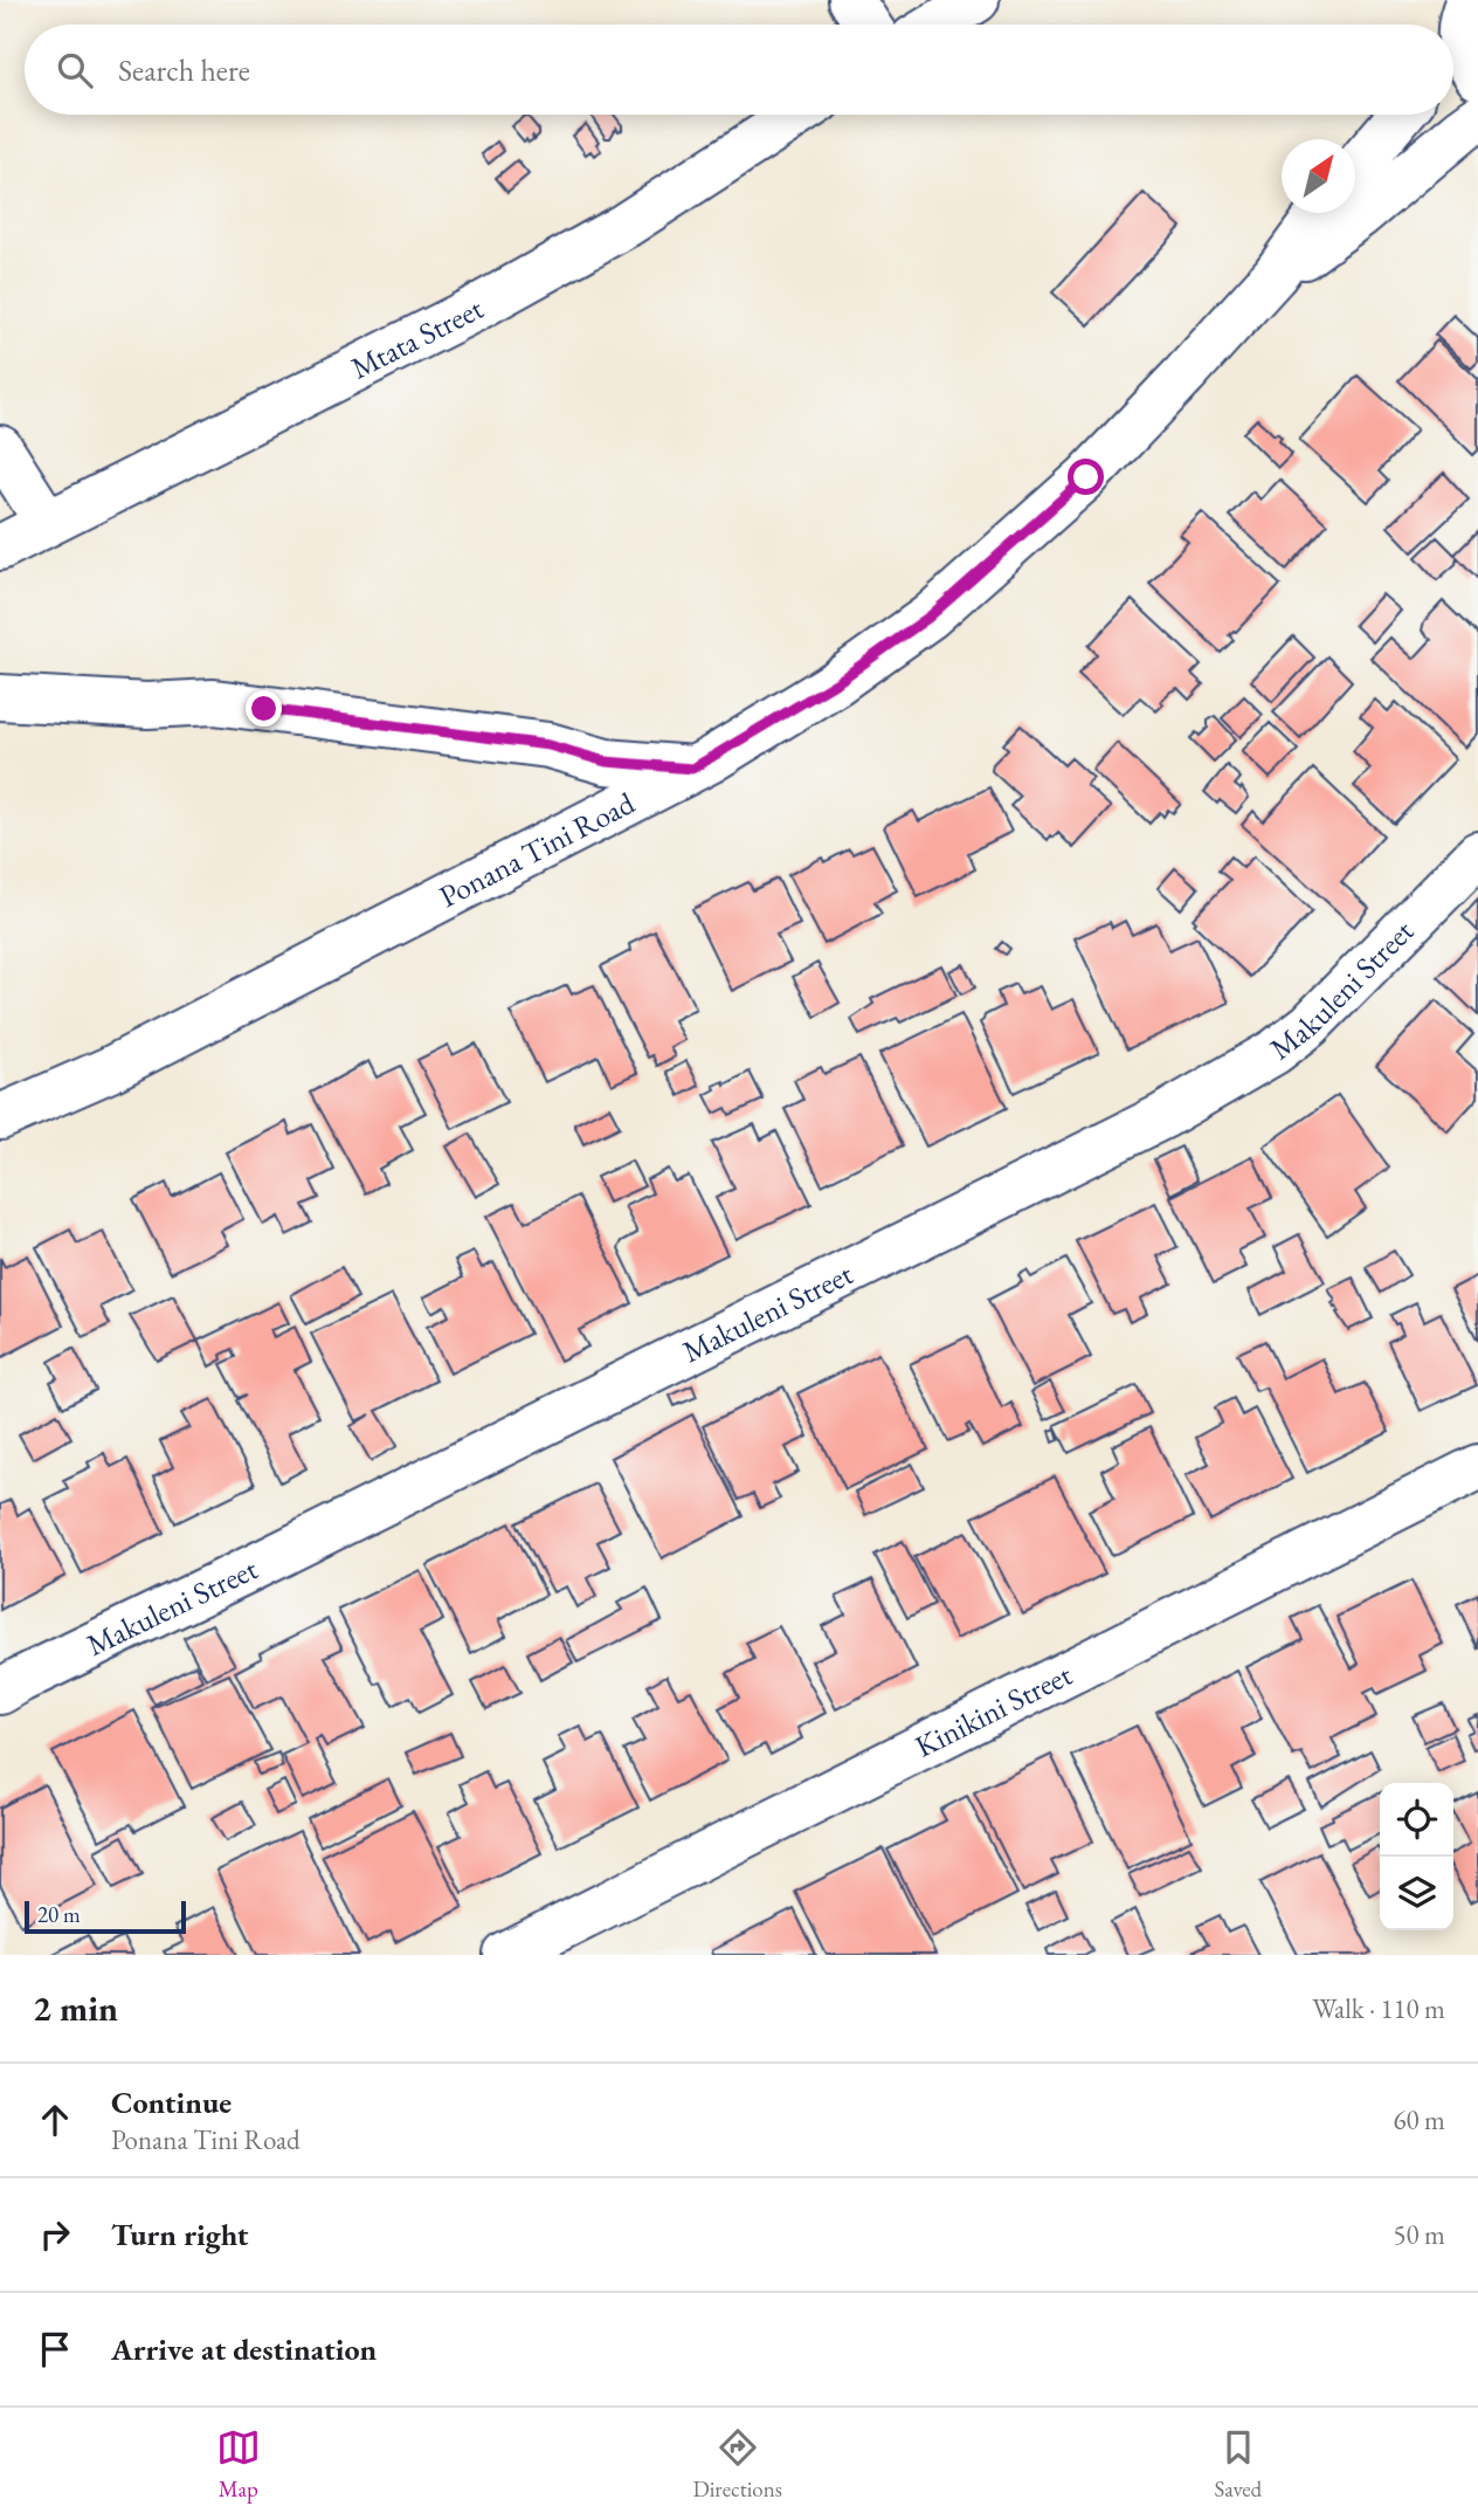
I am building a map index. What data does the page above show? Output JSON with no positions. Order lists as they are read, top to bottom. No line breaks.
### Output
{"streets":{"street":["Mtata Street","Ponana Tini Road","Makuleni Street","Kinikini Street"]},"scale_bar":"20 m","north":"top right","page":{"search":"Search here","scale":"20 m","heading":["2 min","Walk · 110 m"],"list":[["Continue","Ponana Tini Road","60 m"],["Turn right","50 m"],"Arrive at destination"],"nav":["Map","Directions","Saved"]}}
